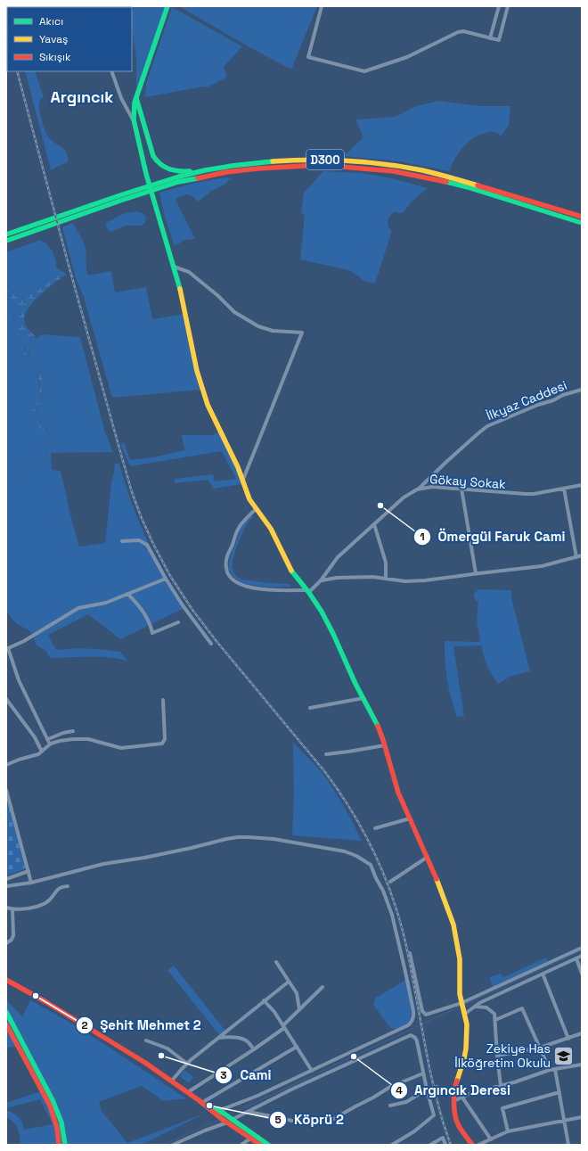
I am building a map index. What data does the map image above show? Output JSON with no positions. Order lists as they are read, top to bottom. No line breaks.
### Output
{"streets":{"main road":["D300"],"street":["İlkyaz Caddesi","Gökay Sokak"]},"crossings":[["İlkyaz Caddesi","Gökay Sokak"]],"districts":["Argıncık"],"places":{"other":["Ömergül Faruk Cami","Şehit Mehmet 2","Cami","Argıncık Deresi","Köprü 2"],"school or university":["Zekiye Has İlköğretim Okulu"]},"legend":["Akıcı","Yavaş","Sıkışık"]}
